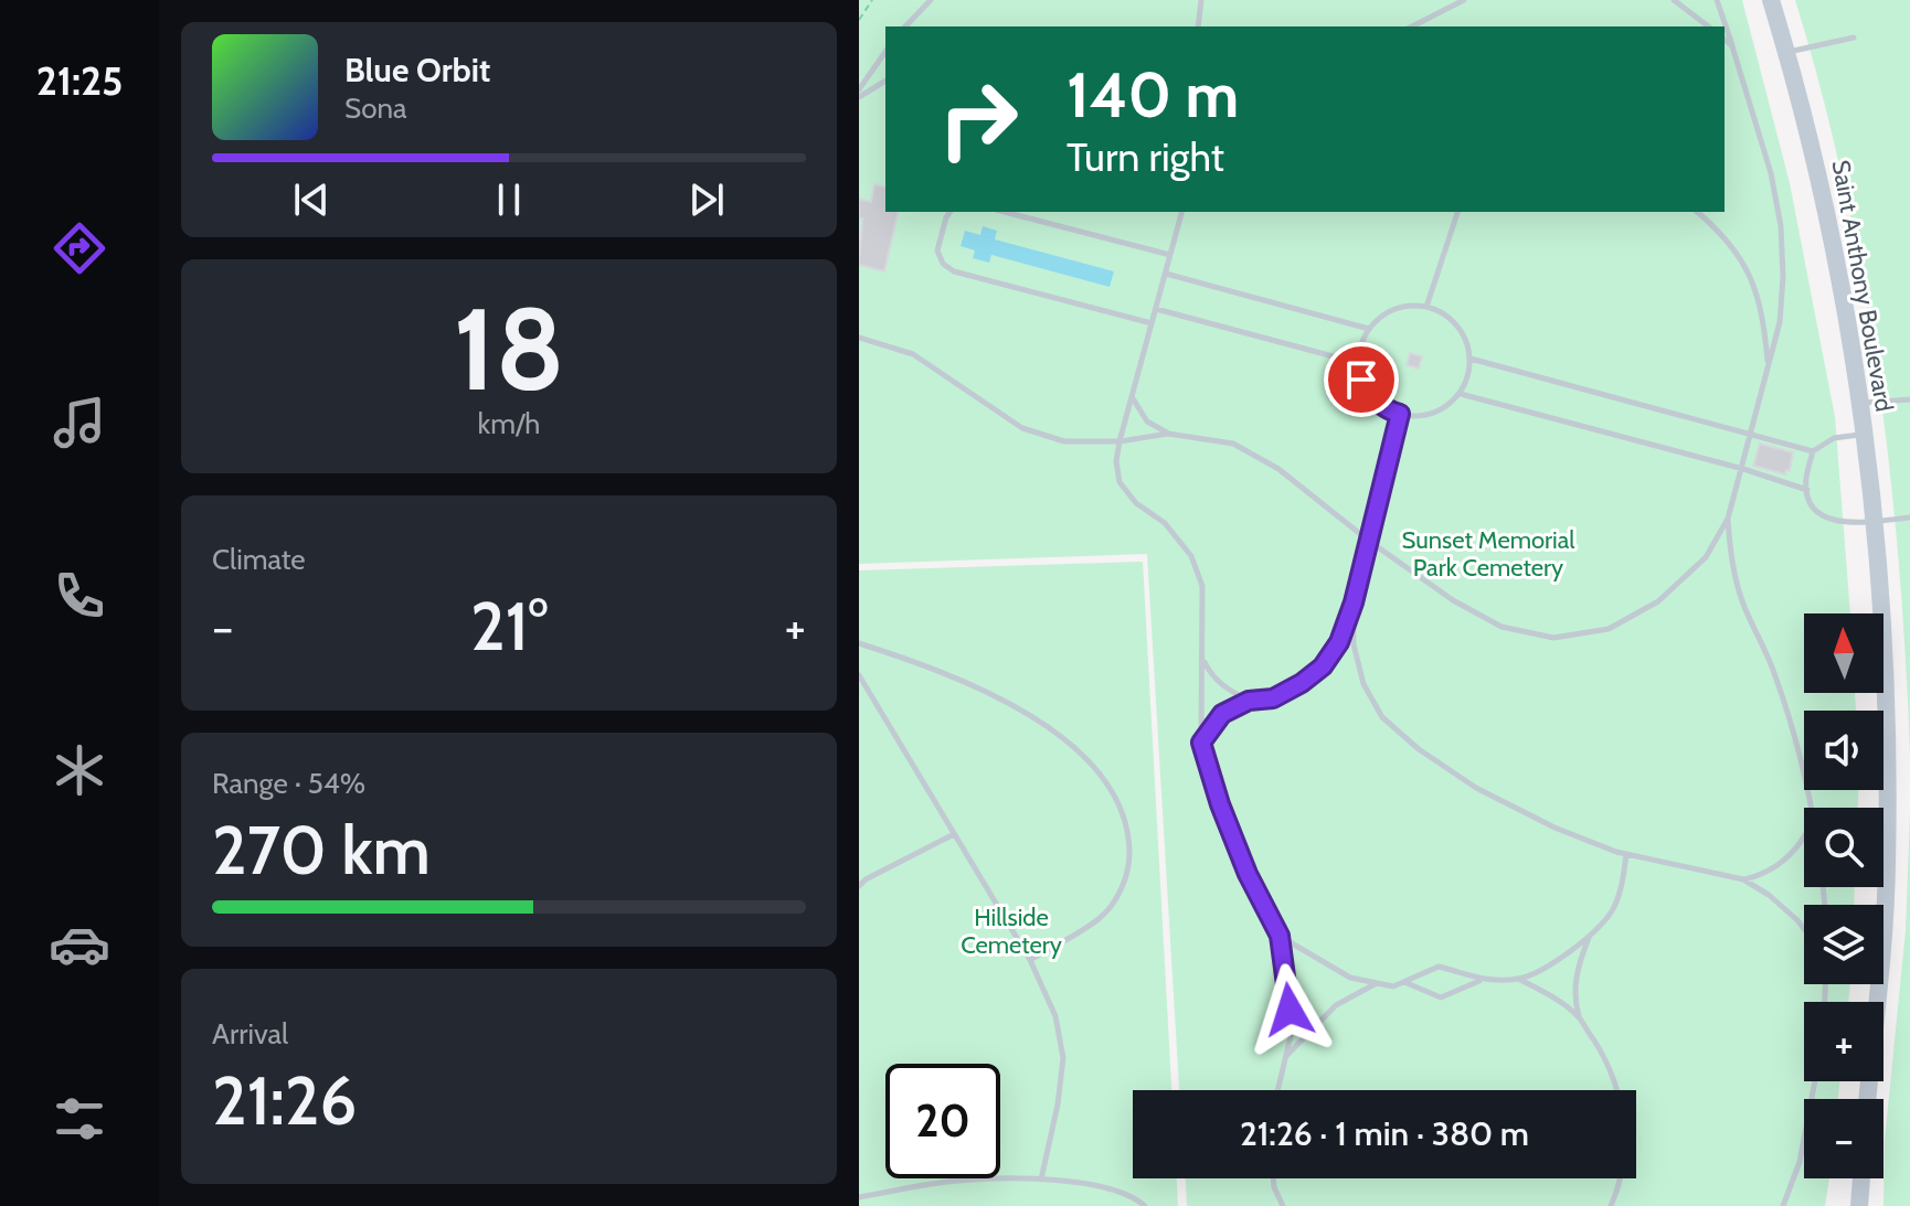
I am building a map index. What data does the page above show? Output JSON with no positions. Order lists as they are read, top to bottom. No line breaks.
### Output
{"streets":{"street":["Saint Anthony Boulevard"]},"parks":["Sunset Memorial Park Cemetery","Hillside Cemetery"],"north":"top","page":{"tabs":"21:25","turn":["140 m","Turn right"],"song":["Blue Orbit","Sona"],"tile":[["18","km/h"],"Climate",["Range · 54%","270 km"],["Arrival","21:26"]],"heat":["−","21°","+"],"map_buttons":["+","−"],"limit":"20","trip":"21:26 · 1 min · 380 m"}}
